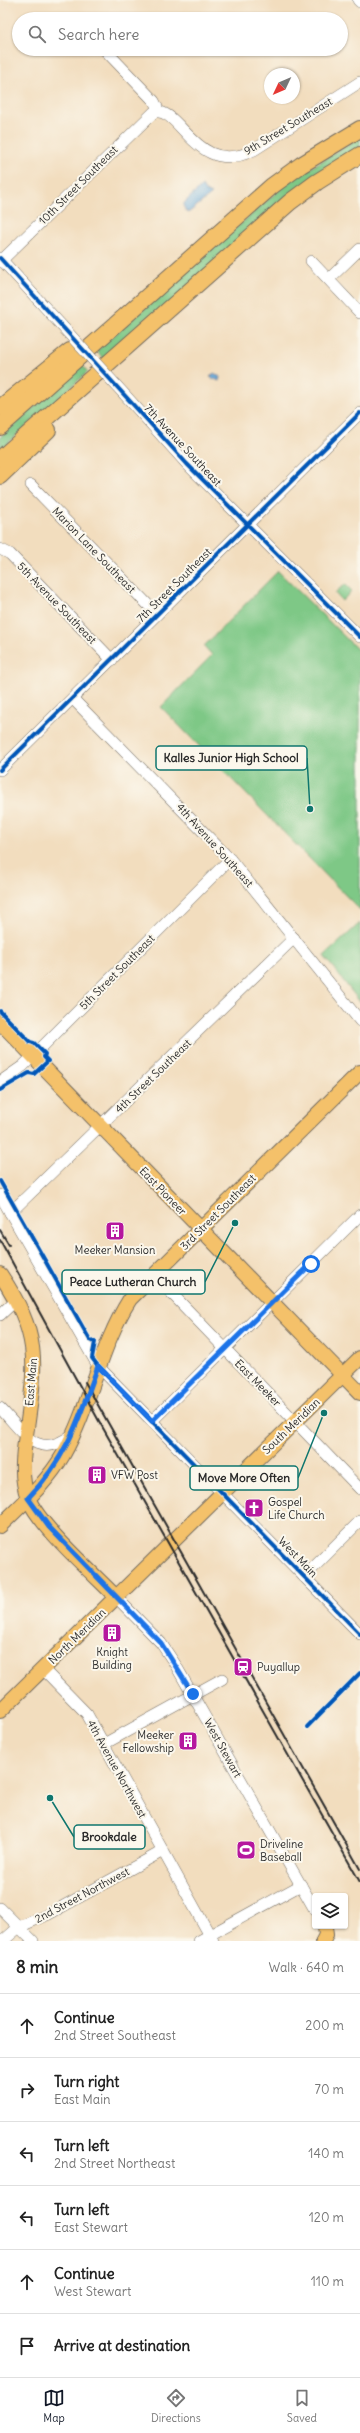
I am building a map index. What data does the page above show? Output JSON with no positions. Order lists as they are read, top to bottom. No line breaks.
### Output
{"streets":{"main road":["East Pioneer","3rd Street Southeast","East Main","South Meridian","North Meridian"],"street":["9th Street Southeast","10th Street Southeast","7th Avenue Southeast","Marion Lane Southeast","7th Street Southeast","5th Avenue Southeast","4th Avenue Southeast","5th Street Southeast","4th Street Southeast","East Meeker","West Main","West Stewart","4th Avenue Northwest","2nd Street Northwest"]},"crossings":[["9th Street Southeast","10th Street Southeast"],["10th Street Southeast","7th Avenue Southeast"],["7th Avenue Southeast","7th Street Southeast"],["Marion Lane Southeast","7th Street Southeast"],["7th Street Southeast","5th Avenue Southeast"],["7th Street Southeast","4th Avenue Southeast"],["4th Avenue Southeast","5th Street Southeast"],["4th Avenue Southeast","4th Street Southeast"],["5th Street Southeast","East Pioneer"],["4th Street Southeast","East Pioneer"],["East Pioneer","3rd Street Southeast"],["East Pioneer","South Meridian"],["3rd Street Southeast","East Main"],["3rd Street Southeast","East Meeker"],["East Meeker","South Meridian"],["South Meridian","West Main"],["South Meridian","North Meridian"],["West Main","North Meridian"],["North Meridian","West Stewart"],["North Meridian","4th Avenue Northwest"],["4th Avenue Northwest","2nd Street Northwest"]],"places":{"other":["Kalles Junior High School","Peace Lutheran Church","Move More Often","Brookdale"],"building":["Meeker Mansion","VFW Post","Knight Building","Meeker Fellowship"],"church":["Gospel Life Church"],"station":["Puyallup"],"sports":["Driveline Baseball"]},"north":"bottom left","page":{"search":"Search here","heading":["8 min","Walk · 640 m"],"list":[["Continue","2nd Street Southeast","200 m"],["Turn right","East Main","70 m"],["Turn left","2nd Street Northeast","140 m"],["Turn left","East Stewart","120 m"],["Continue","West Stewart","110 m"],"Arrive at destination"],"nav":["Map","Directions","Saved"]}}
